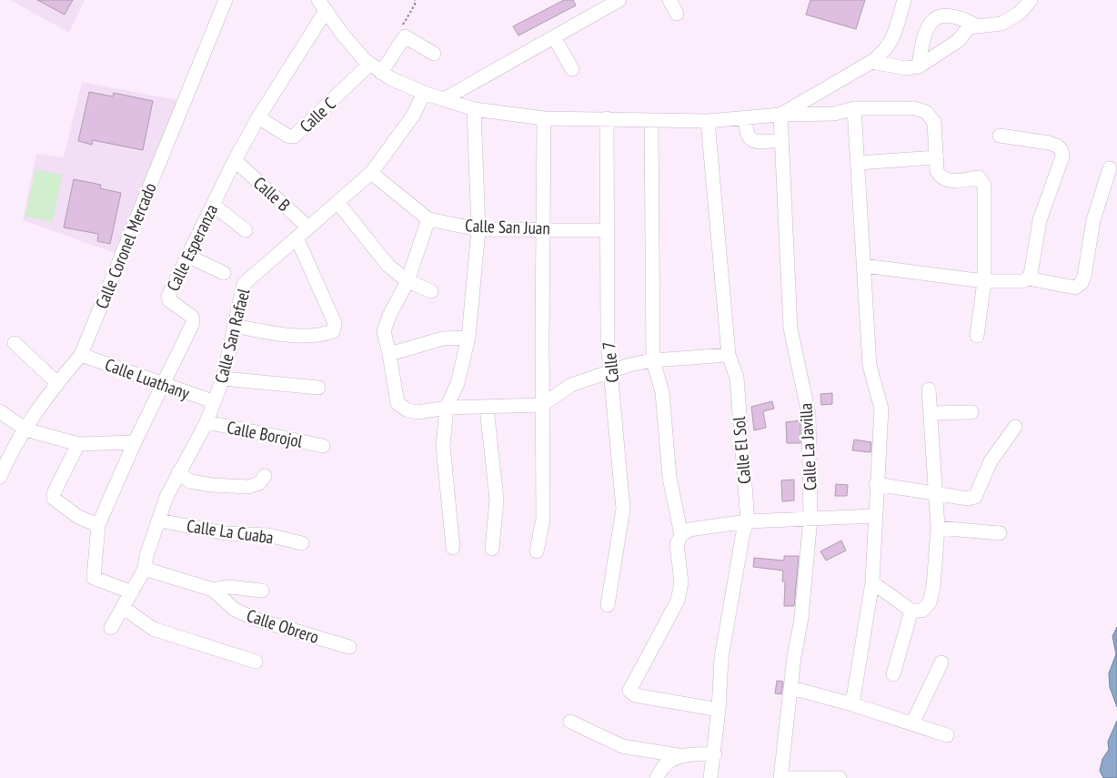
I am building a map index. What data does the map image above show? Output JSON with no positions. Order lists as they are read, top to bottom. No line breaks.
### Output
{"streets":{"street":["Calle C","Calle B","Calle San Juan","Calle Coronel Mercado","Calle Esperanza","Calle San Rafael","Calle 7","Calle Luathany","Calle Borojol","Calle La Javilla","Calle El Sol","Calle La Cuaba","Calle Obrero"]},"crossings":[["Calle C","Calle Esperanza"],["Calle B","Calle Esperanza"],["Calle B","Calle San Rafael"],["Calle San Juan","Calle San Rafael"],["Calle San Juan","Calle 7"],["Calle Coronel Mercado","Calle Luathany"],["Calle Esperanza","Calle San Rafael"],["Calle Esperanza","Calle Luathany"],["Calle San Rafael","Calle Luathany"],["Calle San Rafael","Calle Borojol"],["Calle San Rafael","Calle La Cuaba"],["Calle San Rafael","Calle Obrero"]]}
